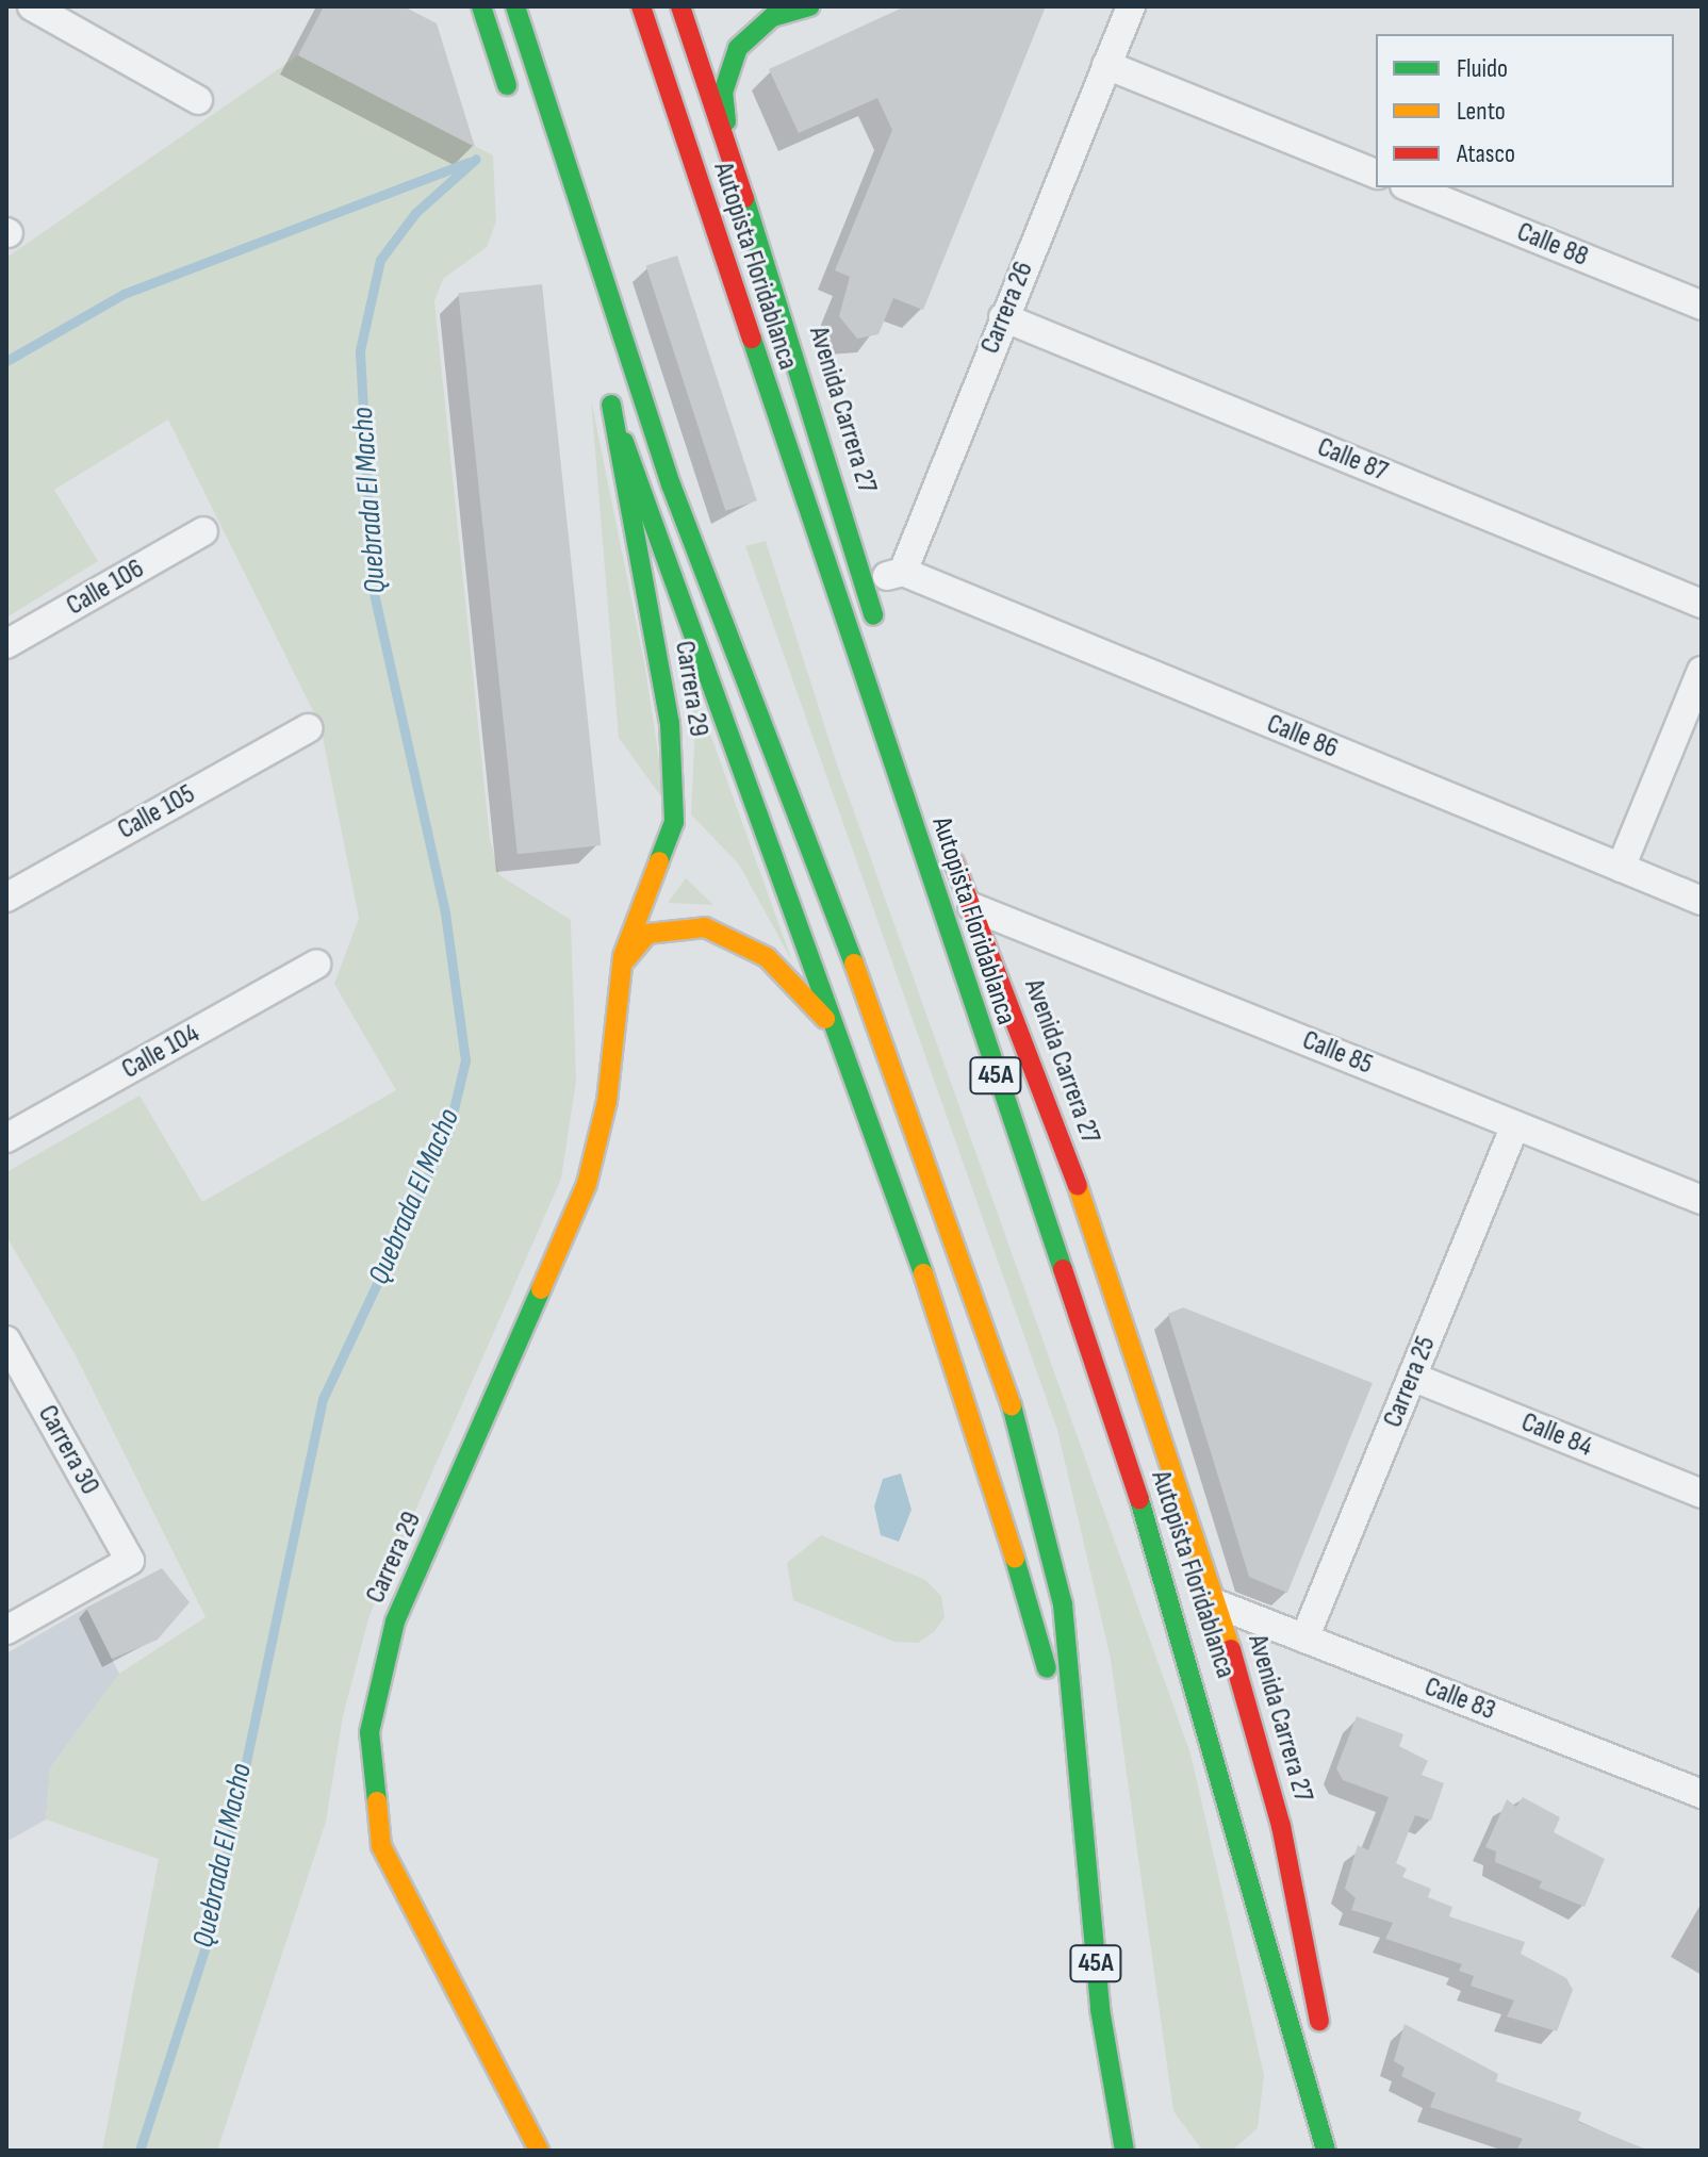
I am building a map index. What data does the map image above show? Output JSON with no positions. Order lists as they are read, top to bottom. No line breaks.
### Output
{"streets":{"main road":["Autopista Floridablanca","Avenida Carrera 27","Carrera 29","45A"],"street":["Calle 88","Carrera 26","Calle 87","Calle 106","Calle 86","Calle 105","Calle 104","Calle 85","Carrera 25","Calle 84","Carrera 30","Calle 83"]},"crossings":[["Carrera 26","Calle 87"],["Carrera 26","Calle 86"],["Avenida Carrera 27","Calle 85"],["Avenida Carrera 27","Calle 83"],["Carrera 29","45A"],["Calle 85","Carrera 25"],["Carrera 25","Calle 84"],["Carrera 25","Calle 83"]],"water":["Quebrada El Macho"],"legend":["Fluido","Lento","Atasco"]}
